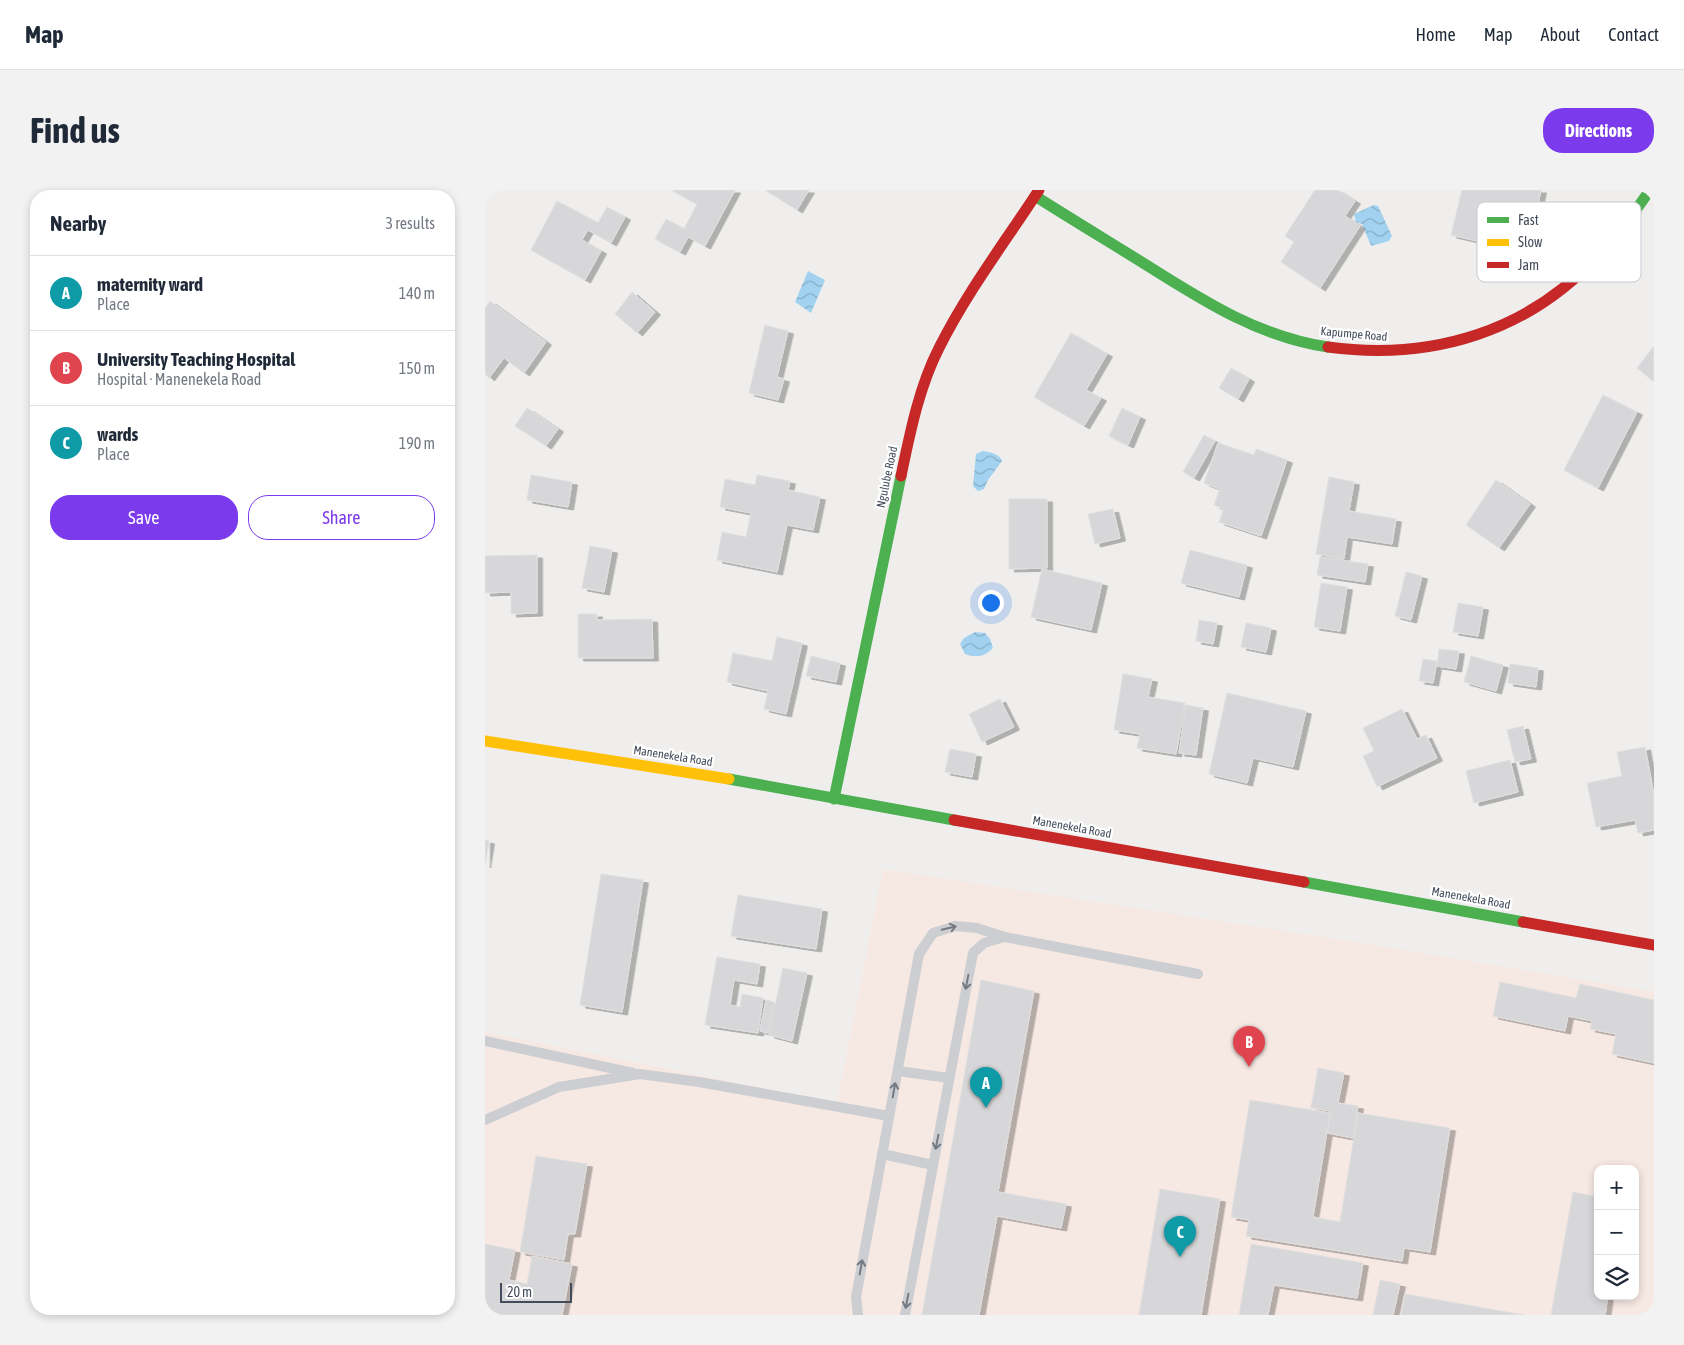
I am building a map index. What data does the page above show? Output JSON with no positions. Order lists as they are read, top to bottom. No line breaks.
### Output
{"streets":{"street":["Kapumpe Road","Ngulube Road","Manenekela Road"]},"crossings":[["Kapumpe Road","Ngulube Road"],["Ngulube Road","Manenekela Road"]],"legend":["Fast","Slow","Jam"],"scale_bar":"20 m","page":{"header":"Map","nav":["Home","Map","About","Contact"],"buttons":["Directions",["Save","Share"]],"title":"Find us","heading":["Nearby","3 results"],"list":[{"mark":"A","name":"maternity ward","note":"Place","value":"140 m"},{"mark":"B","name":"University Teaching Hospital","note":"Hospital · Manenekela Road","value":"150 m"},{"mark":"C","name":"wards","note":"Place","value":"190 m"}],"pins":["B","A","C"],"map_buttons":["+","−"],"scale":"20 m"}}
